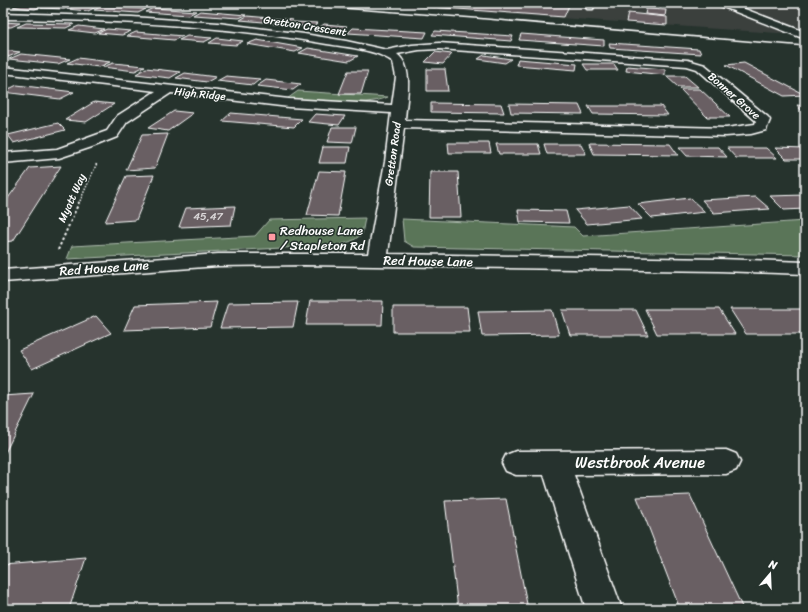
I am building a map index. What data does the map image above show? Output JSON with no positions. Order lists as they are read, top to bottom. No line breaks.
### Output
{"streets":{"street":["Gretton Crescent","High Ridge","Bonner Grove","Gretton Road","Red House Lane","Westbrook Avenue"],"path":["Myatt Way"]},"crossings":[["Gretton Crescent","Bonner Grove"],["Gretton Crescent","Gretton Road"],["High Ridge","Bonner Grove"],["High Ridge","Gretton Road"],["Bonner Grove","Gretton Road"],["Gretton Road","Red House Lane"],["Myatt Way","Red House Lane"]],"places":{"transit":["Redhouse Lane / Stapleton Rd"]},"house_numbers":["45,47"],"north":"top"}
